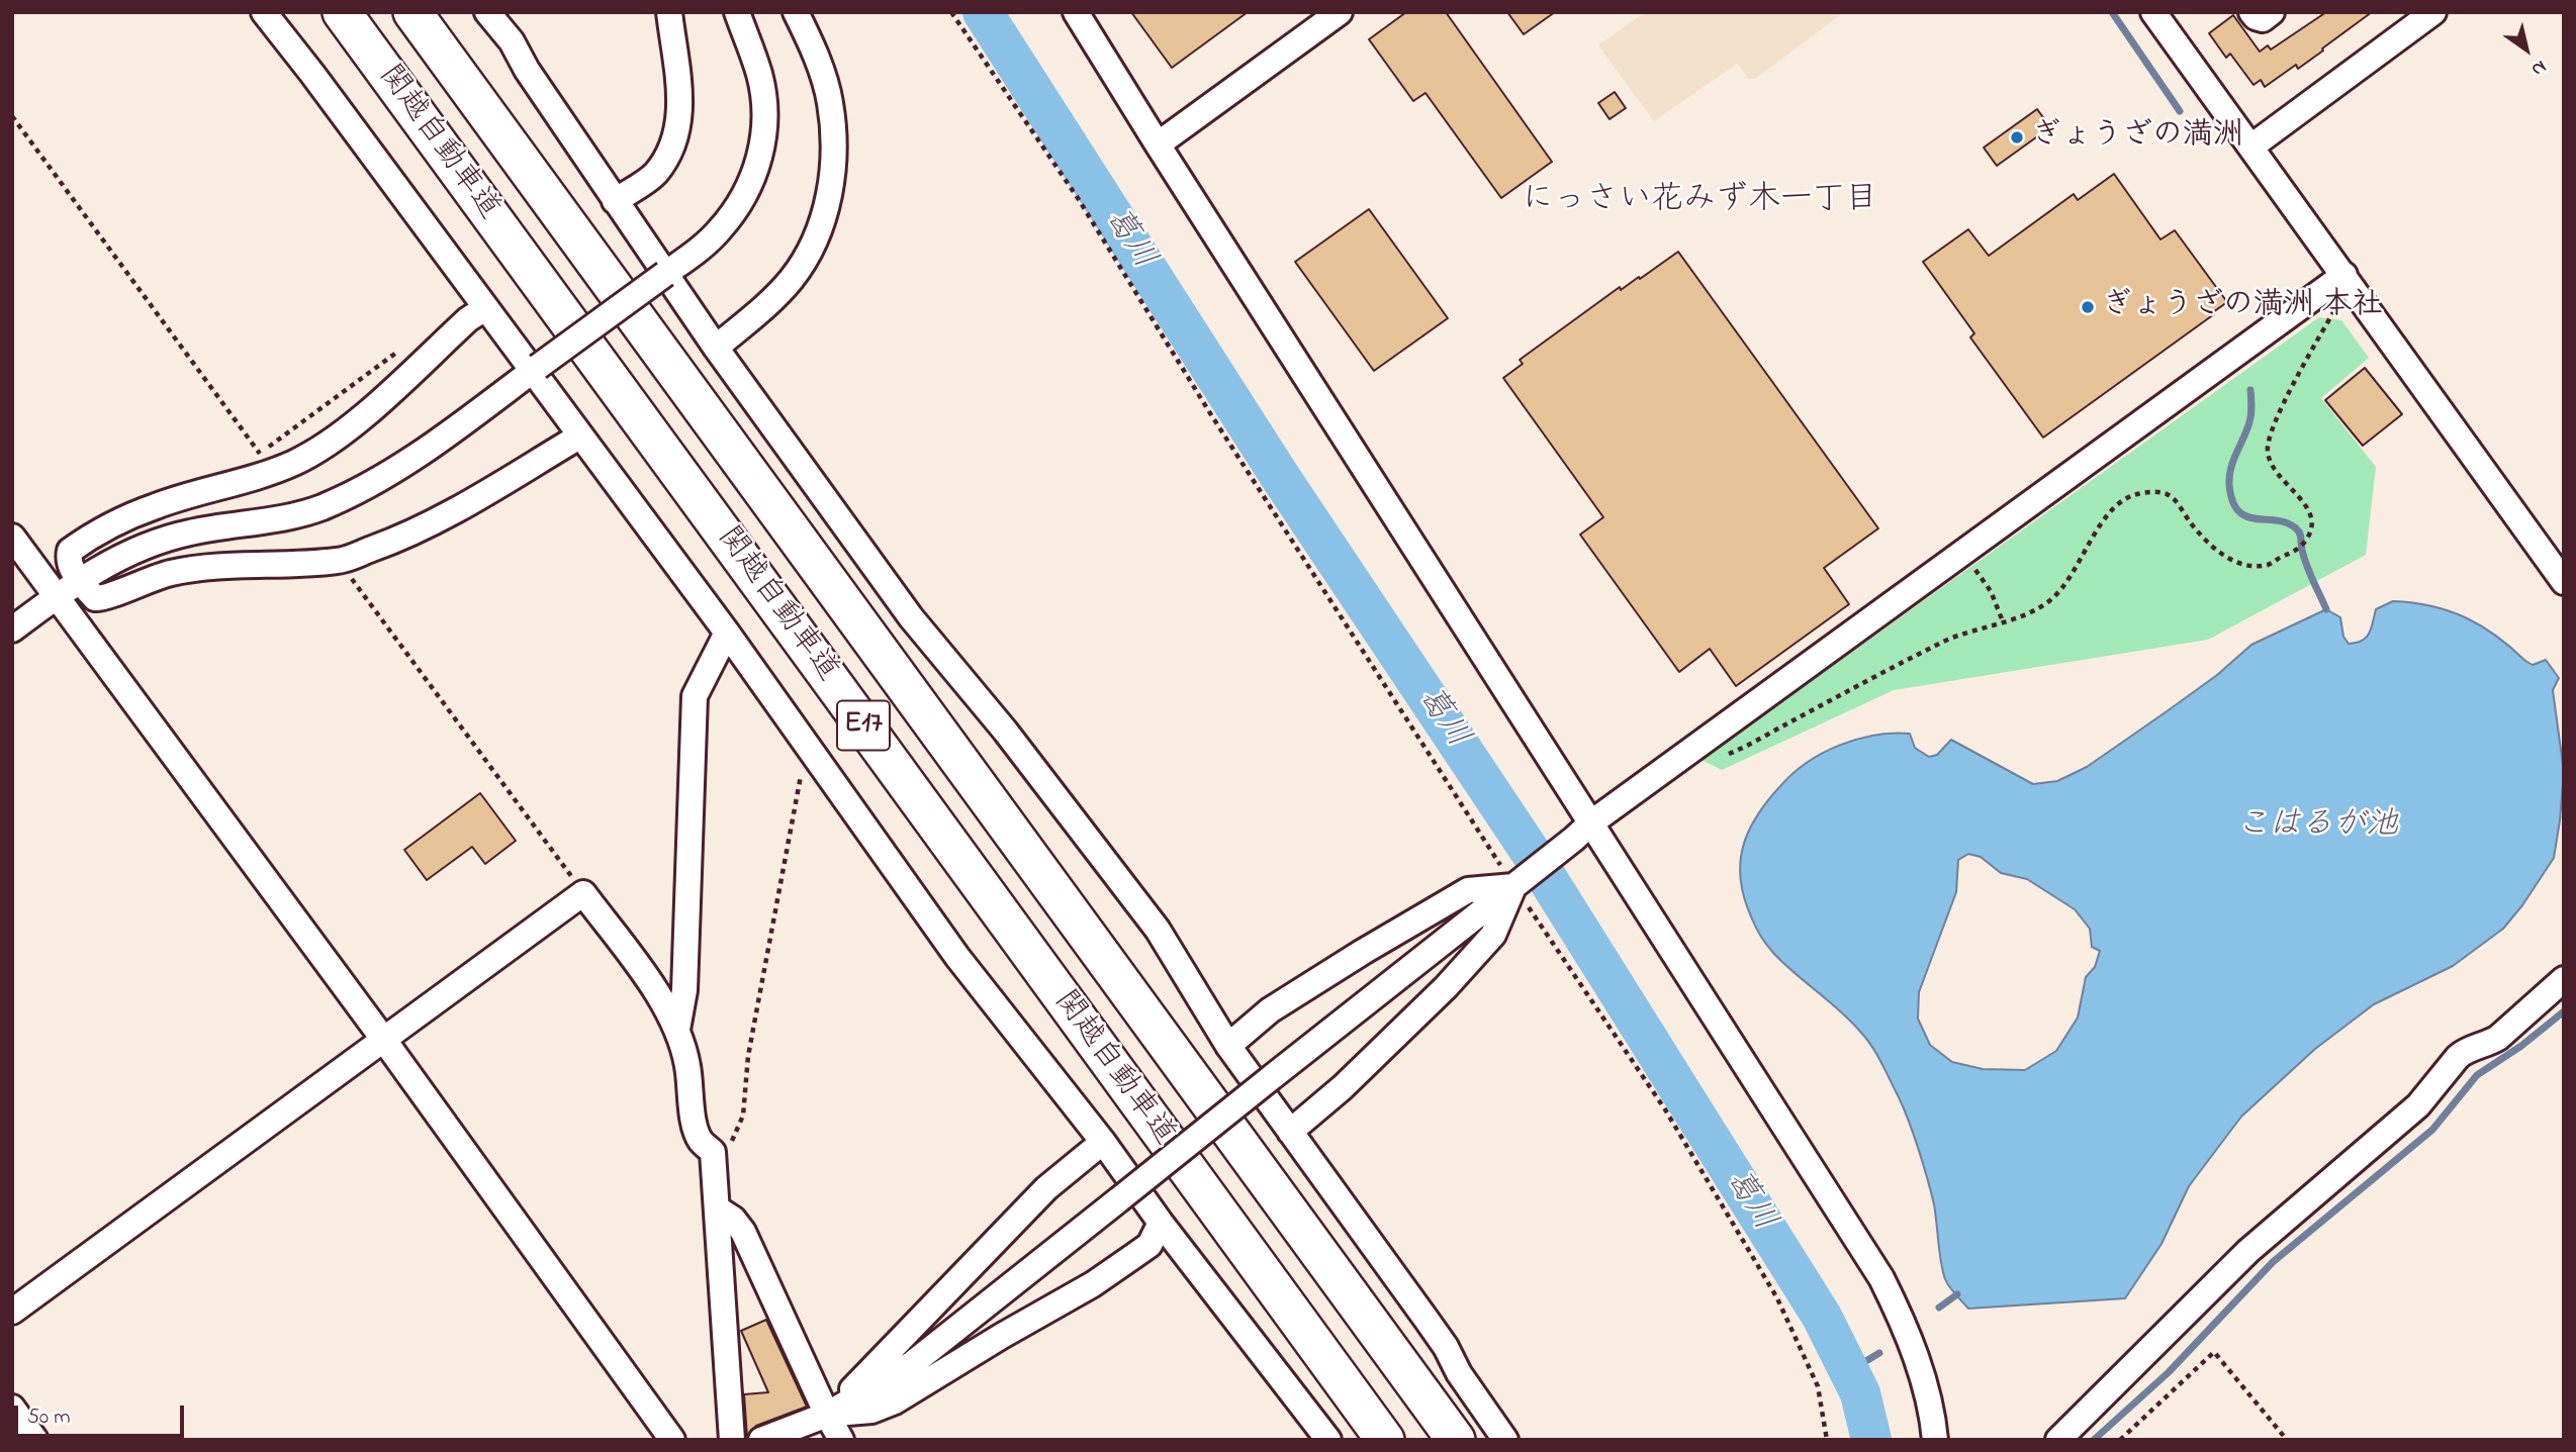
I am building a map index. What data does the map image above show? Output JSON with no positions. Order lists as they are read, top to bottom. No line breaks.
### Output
{"streets":{"highway":["関越自動車道","E17"]},"districts":["にっさい花みず木一丁目"],"water":["葛川","こはるが池"],"places":["ぎょうざの満洲","ぎょうざの満洲 本社"],"scale_bar":"50 m","north":"bottom right"}
